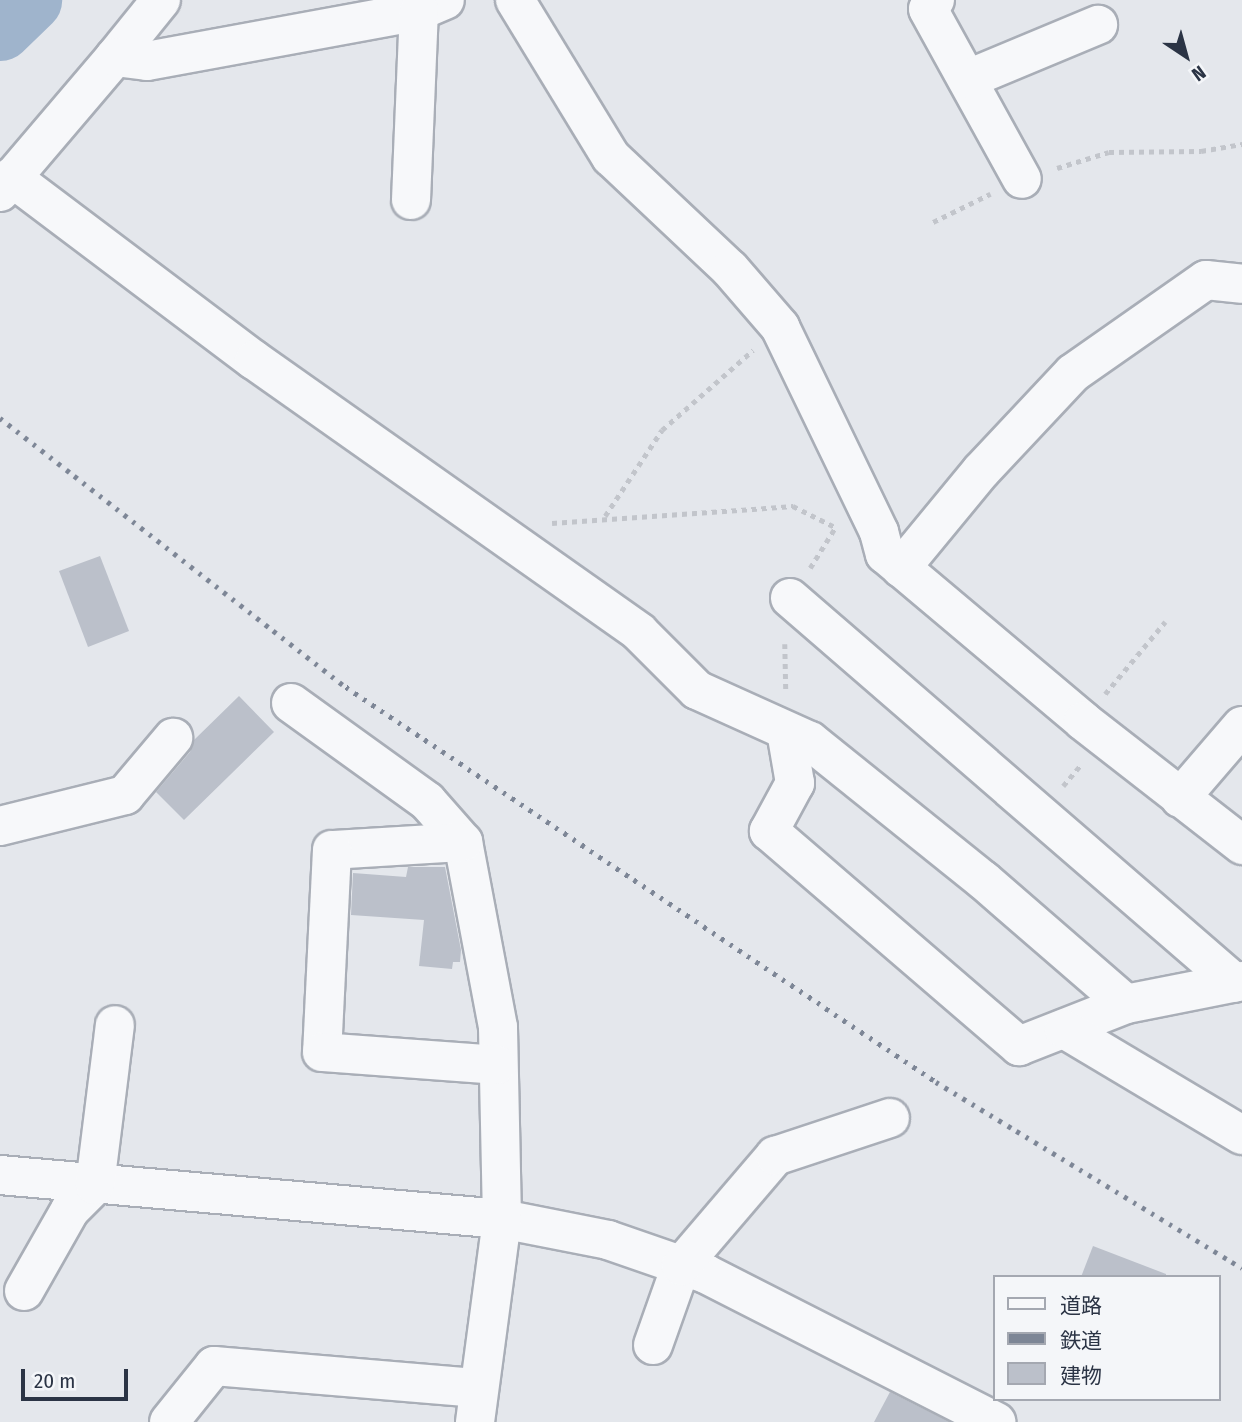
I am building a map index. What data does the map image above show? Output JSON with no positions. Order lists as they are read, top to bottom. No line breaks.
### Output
{"legend":["道路","鉄道","建物"],"scale_bar":"20 m","north":"bottom right"}
